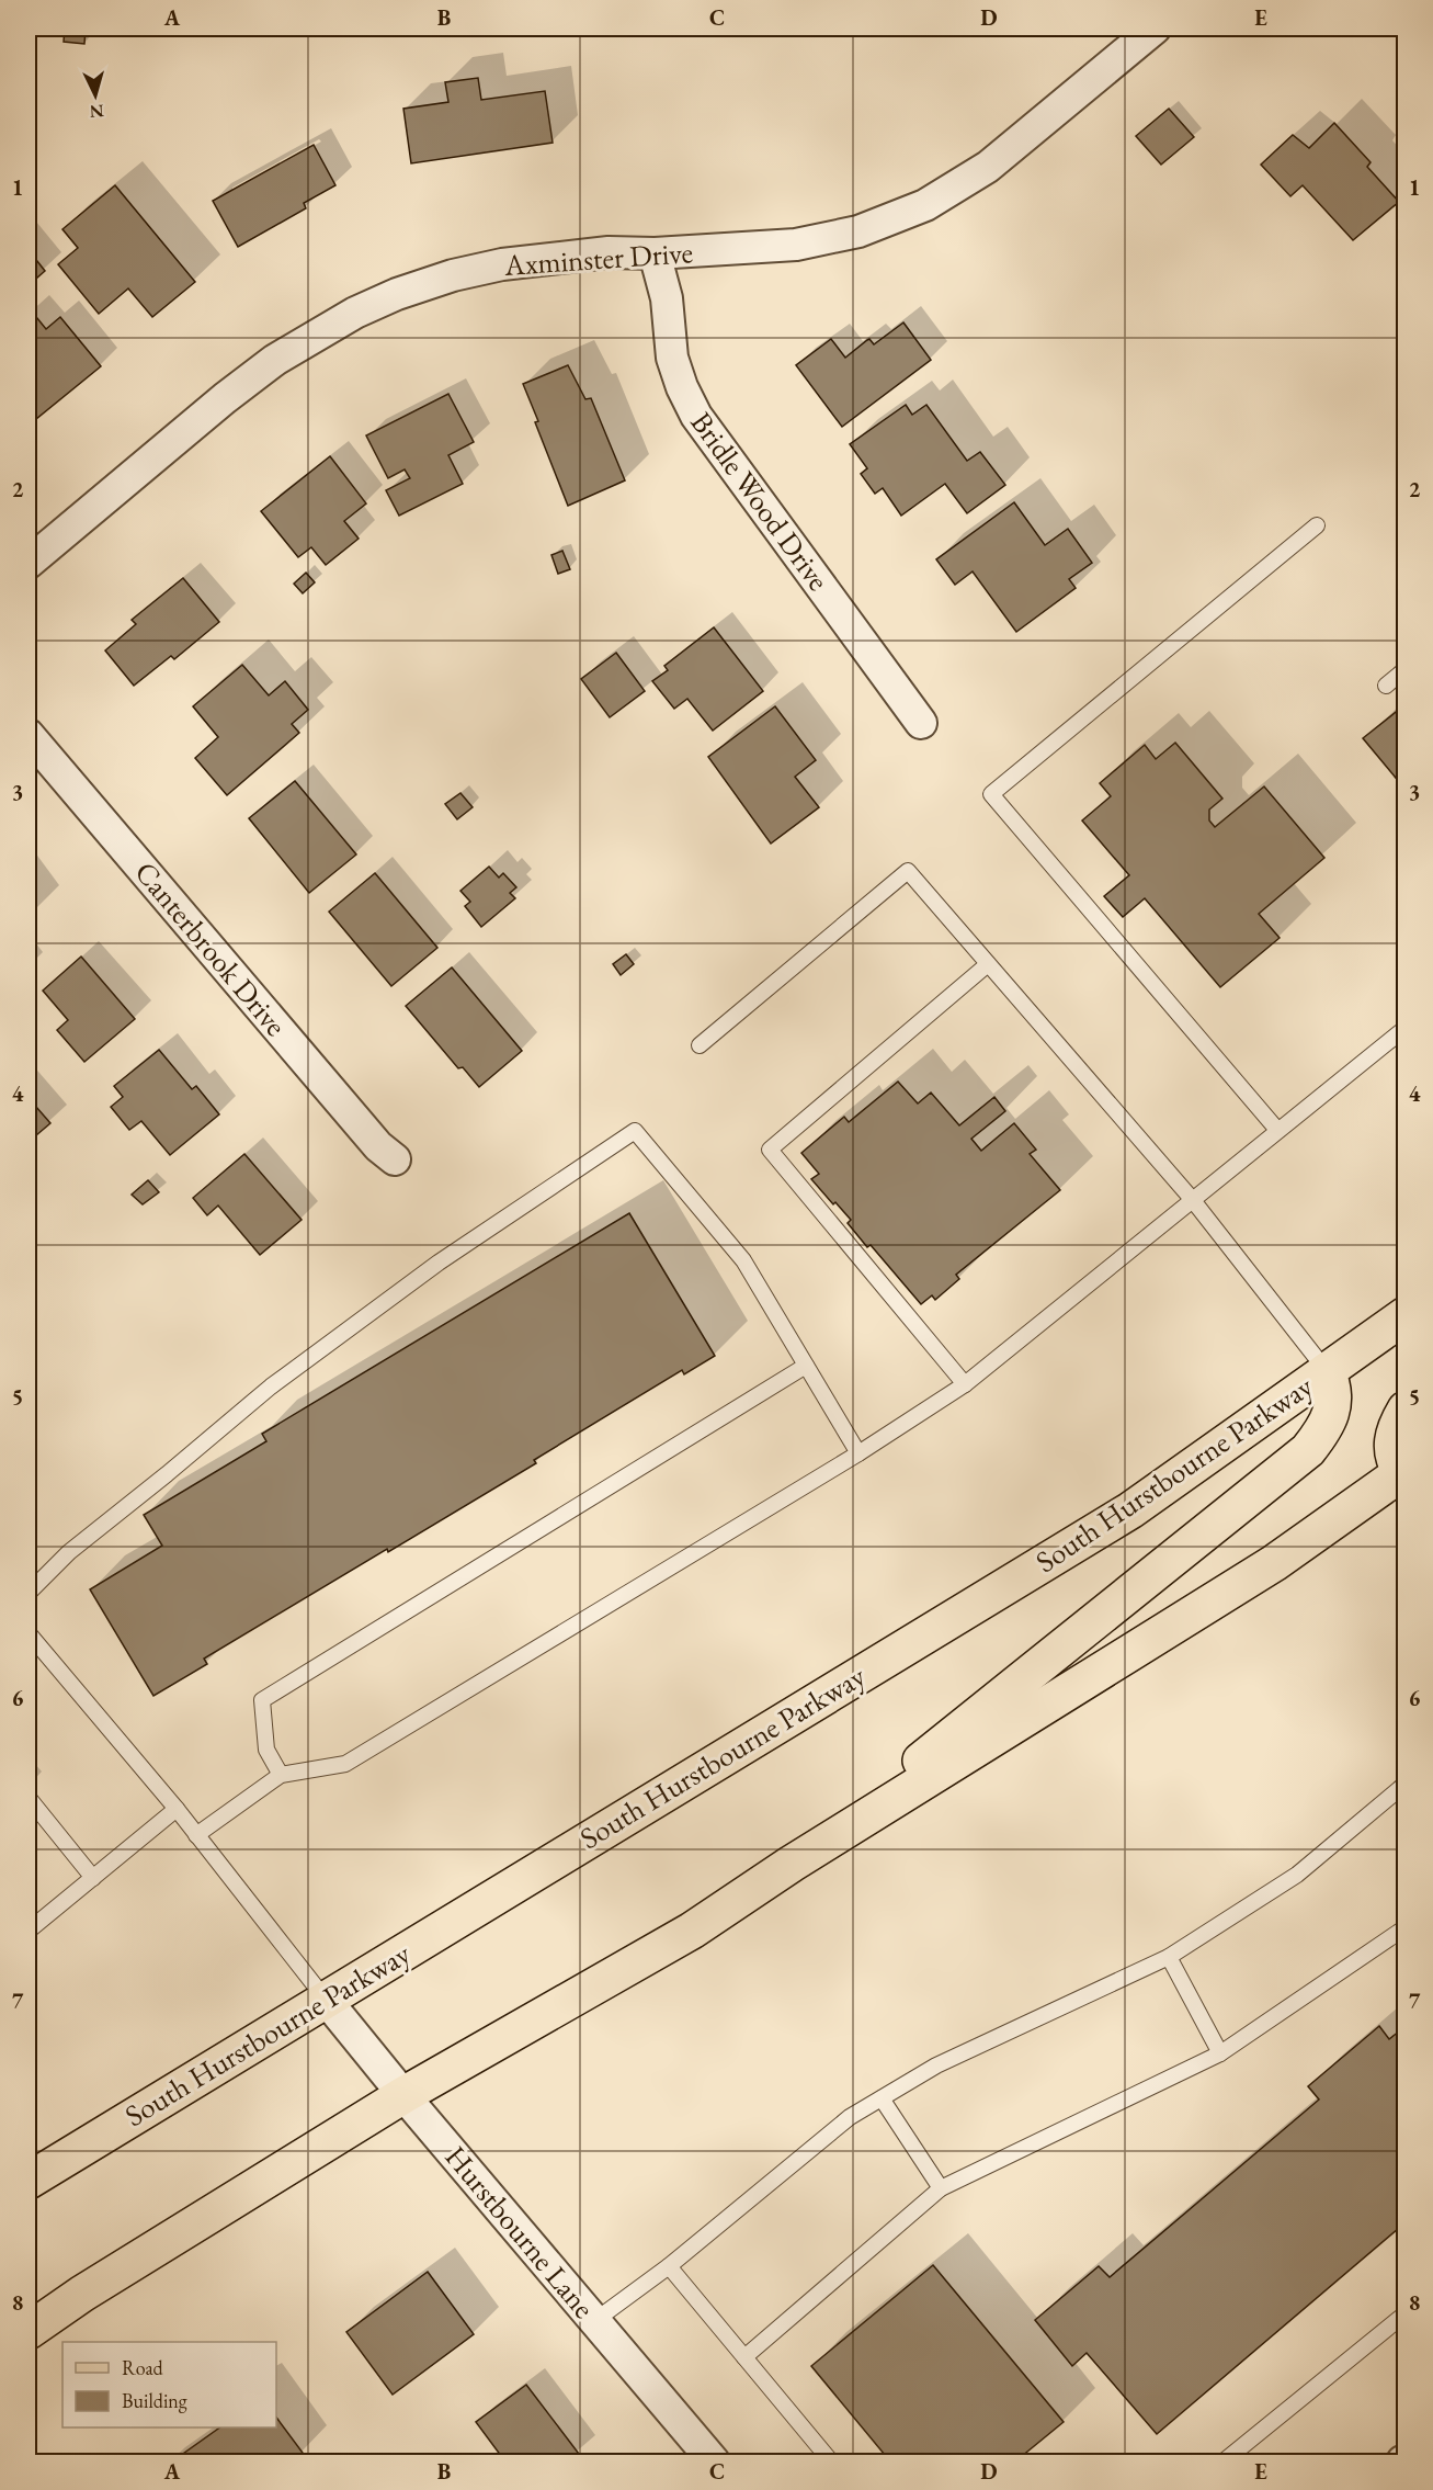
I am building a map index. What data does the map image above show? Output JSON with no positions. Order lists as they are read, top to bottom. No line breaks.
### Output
{"streets":{"main road":["South Hurstbourne Parkway"],"street":["Axminster Drive","Bridle Wood Drive","Canterbrook Drive","Hurstbourne Lane"]},"crossings":[["Axminster Drive","Bridle Wood Drive"],["South Hurstbourne Parkway","Hurstbourne Lane"]],"legend":["Road","Building"],"north":"bottom","grid":{"columns":["A","B","C","D","E"],"rows":["1","2","3","4","5","6","7","8"]}}
